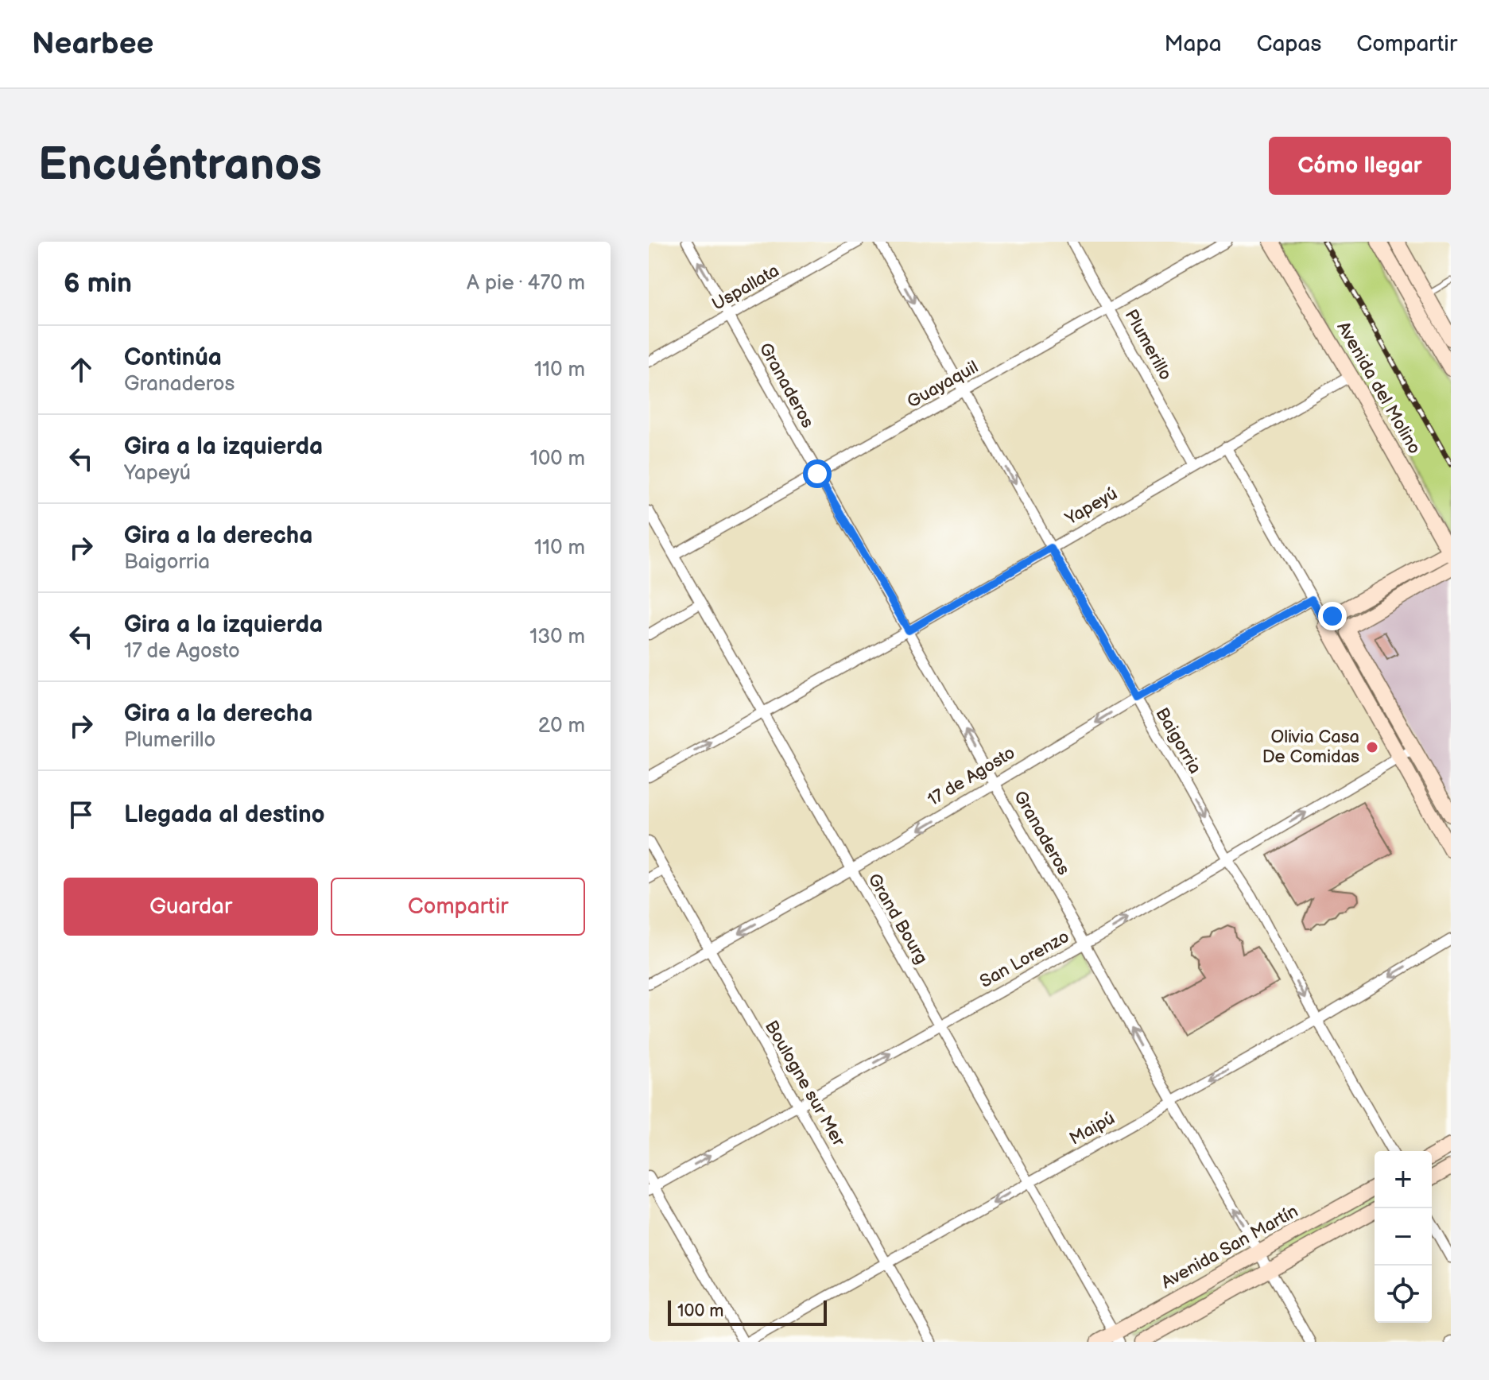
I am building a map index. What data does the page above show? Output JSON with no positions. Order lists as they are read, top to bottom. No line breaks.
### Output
{"streets":{"main road":["Avenida del Molino","Avenida San Martín"],"street":["Uspallata","Plumerillo","Guayaquil","Granaderos","Yapeyú","Baigorria","17 de Agosto","Grand Bourg","San Lorenzo","Boulogne sur Mer","Maipú"]},"crossings":[["Uspallata","Granaderos"],["Plumerillo","Guayaquil"],["Plumerillo","Yapeyú"],["Guayaquil","Granaderos"],["Guayaquil","Baigorria"],["Guayaquil","Grand Bourg"],["Granaderos","Yapeyú"],["Granaderos","17 de Agosto"],["Granaderos","San Lorenzo"],["Granaderos","Maipú"],["Granaderos","Avenida San Martín"],["Avenida del Molino","Yapeyú"],["Yapeyú","Baigorria"],["Yapeyú","Grand Bourg"],["Baigorria","17 de Agosto"],["Baigorria","San Lorenzo"],["Baigorria","Maipú"],["17 de Agosto","Grand Bourg"],["17 de Agosto","Boulogne sur Mer"],["Grand Bourg","San Lorenzo"],["Grand Bourg","Maipú"],["Grand Bourg","Avenida San Martín"],["San Lorenzo","Boulogne sur Mer"],["Boulogne sur Mer","Maipú"]],"one_way":["Granaderos","Baigorria","17 de Agosto","San Lorenzo","Maipú"],"places":["Olivia Casa De Comidas"],"scale_bar":"100 m","page":{"header":"Nearbee","nav":["Mapa","Capas","Compartir"],"buttons":["Cómo llegar",["Guardar","Compartir"]],"title":"Encuéntranos","heading":["6 min","A pie · 470 m"],"list":[["Continúa","Granaderos","110 m"],["Gira a la izquierda","Yapeyú","100 m"],["Gira a la derecha","Baigorria","110 m"],["Gira a la izquierda","17 de Agosto","130 m"],["Gira a la derecha","Plumerillo","20 m"],"Llegada al destino"],"map_buttons":["+","−"],"scale":"100 m"}}
